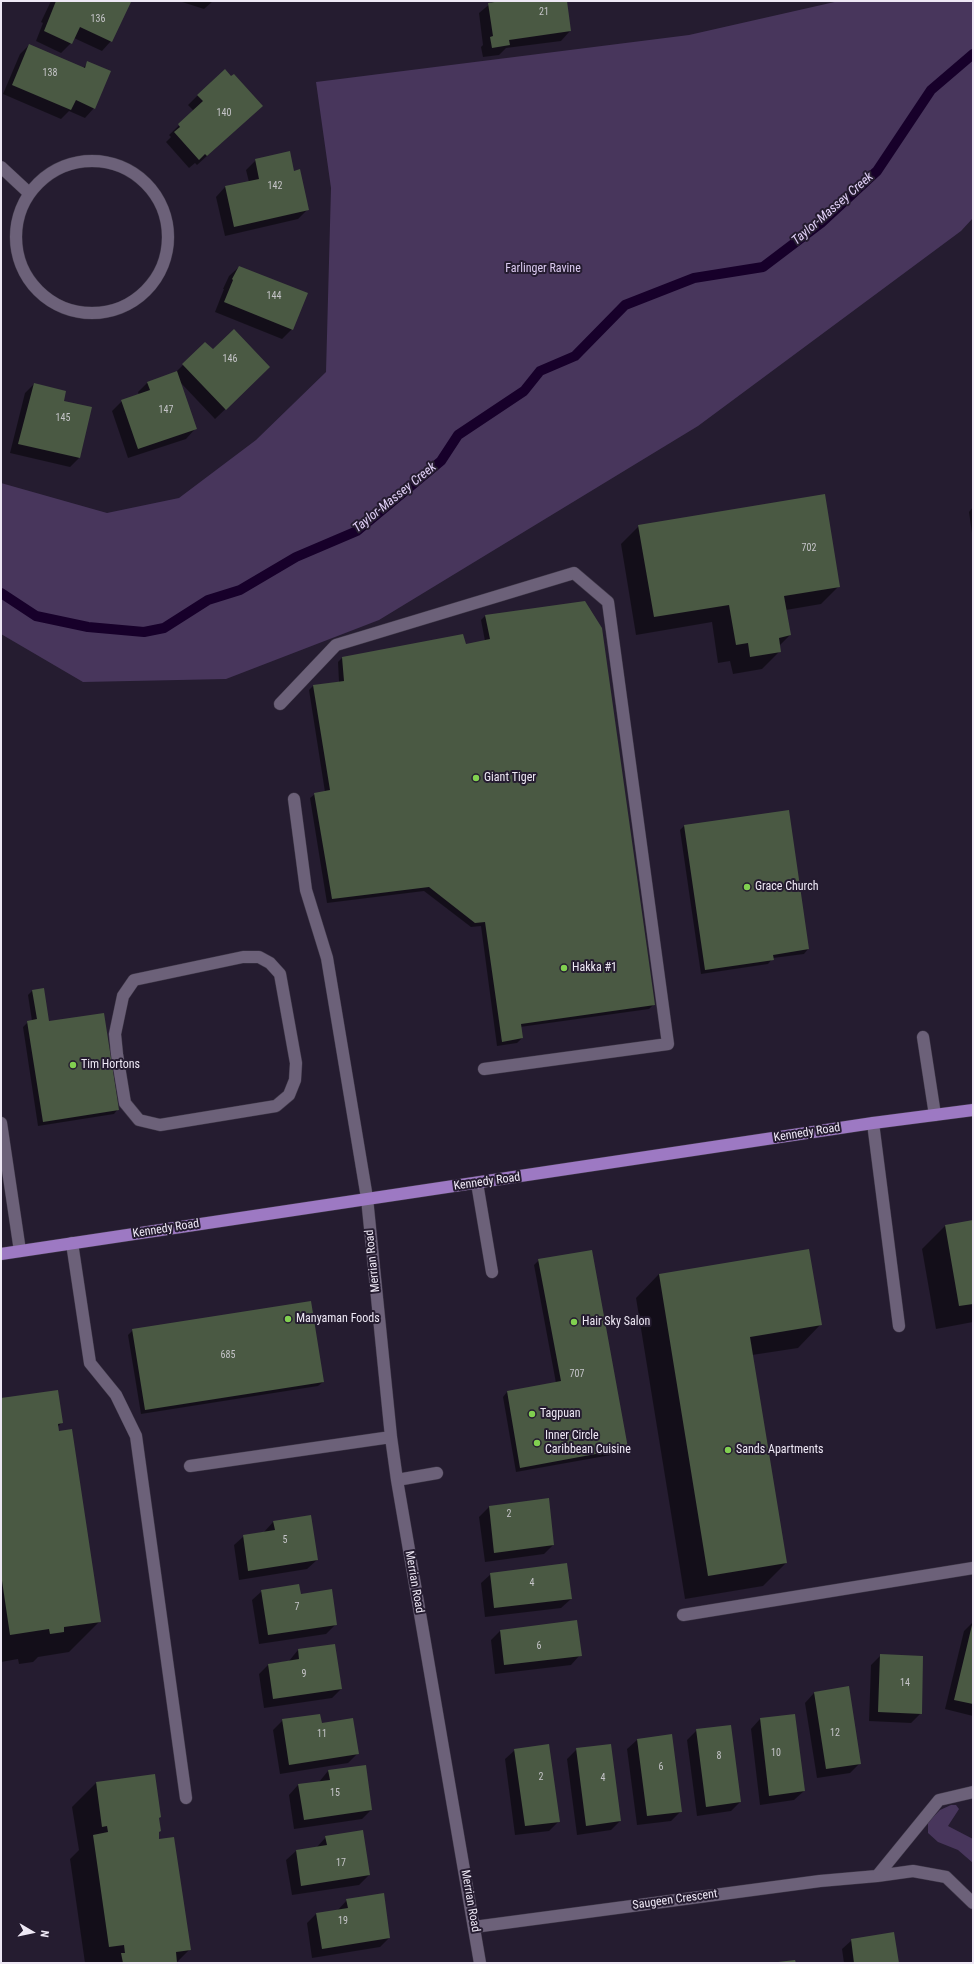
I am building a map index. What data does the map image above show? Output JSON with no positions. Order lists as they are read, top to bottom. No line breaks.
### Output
{"streets":{"main road":["Kennedy Road"],"street":["Merrian Road","Saugeen Crescent"]},"crossings":[["Kennedy Road","Merrian Road"],["Merrian Road","Saugeen Crescent"]],"water":["Taylor-Massey Creek"],"parks":["Farlinger Ravine"],"places":["Giant Tiger","Grace Church","Hakka #1","Tim Hortons","Manyaman Foods","Hair Sky Salon","Tagpuan","Inner Circle Caribbean Cuisine","Sands Apartments"],"house_numbers":["21","136","138","140","142","144","146","147","145","702","685","707","2","5","4","7","6","9","14","12","11","10","8","6","2","4","15","17","19"],"north":"right"}
